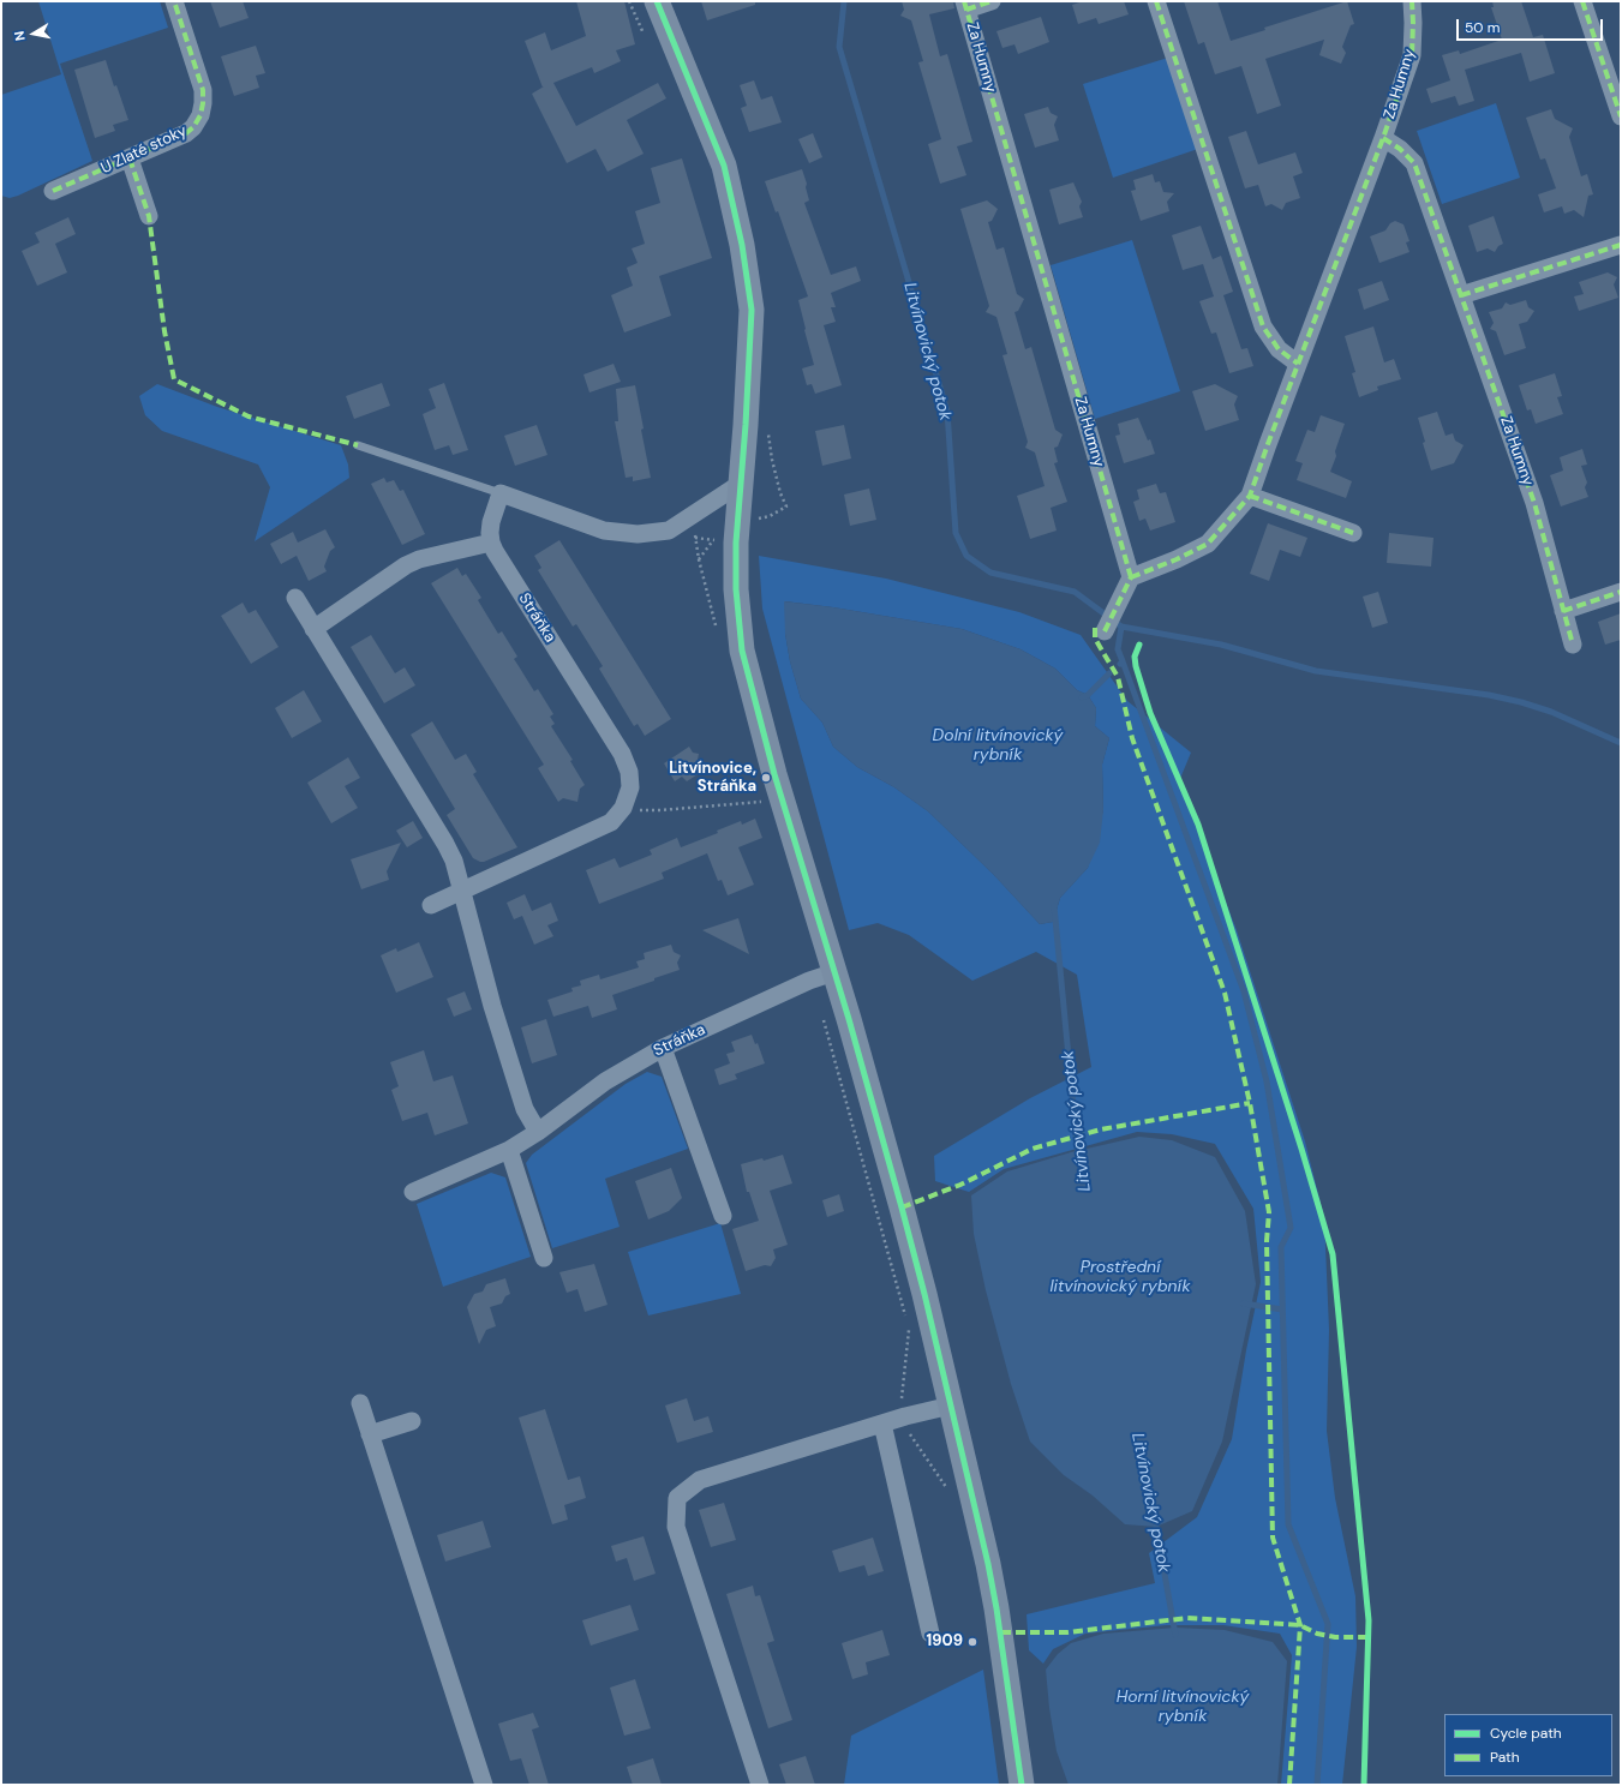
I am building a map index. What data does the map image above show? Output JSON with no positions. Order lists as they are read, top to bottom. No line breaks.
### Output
{"streets":{"street":["Za Humny","U Zlaté stoky","Stráňka"]},"water":["Litvínovický potok","Dolní litvínovický rybník","Prostřední litvínovický rybník","Horní litvínovický rybník"],"places":["Litvínovice, Stráňka","1909"],"legend":["Cycle path","Path"],"scale_bar":"50 m","north":"left"}
